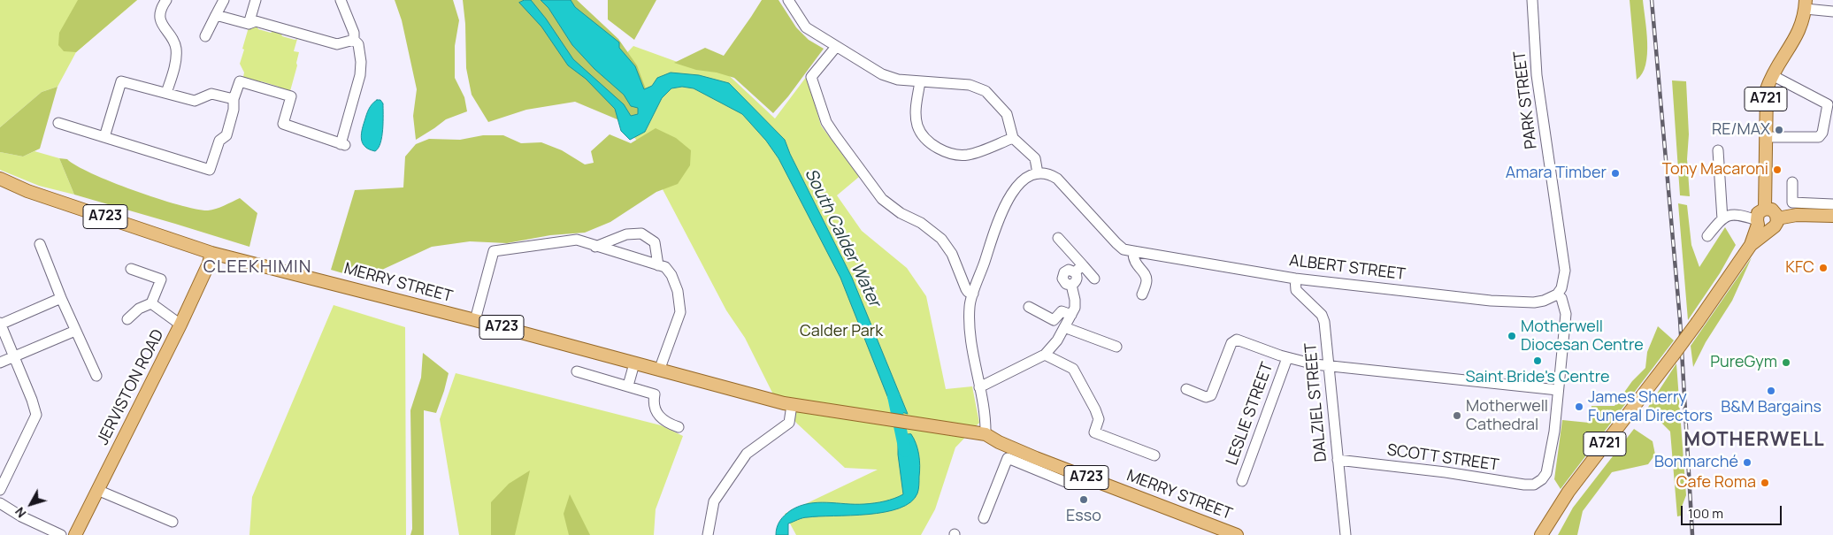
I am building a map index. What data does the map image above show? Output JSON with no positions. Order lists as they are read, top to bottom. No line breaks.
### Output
{"streets":{"main road":["A721","A723","MERRY STREET","JERVISTON ROAD"],"street":["PARK STREET","ALBERT STREET","DALZIEL STREET","LESLIE STREET","SCOTT STREET"]},"crossings":[["PARK STREET","ALBERT STREET"],["ALBERT STREET","DALZIEL STREET"],["MERRY STREET","JERVISTON ROAD"],["DALZIEL STREET","SCOTT STREET"]],"districts":["CLEEKHIMIN","MOTHERWELL"],"water":["South Calder Water"],"parks":["Calder Park"],"places":["RE/MAX","Tony Macaroni","Amara Timber","KFC","Motherwell Diocesan Centre","Saint Bride's Centre","PureGym","B&M Bargains","James Sherry Funeral Directors","Motherwell Cathedral","Bonmarché","Cafe Roma","Esso"],"scale_bar":"100 m","north":"bottom left"}
